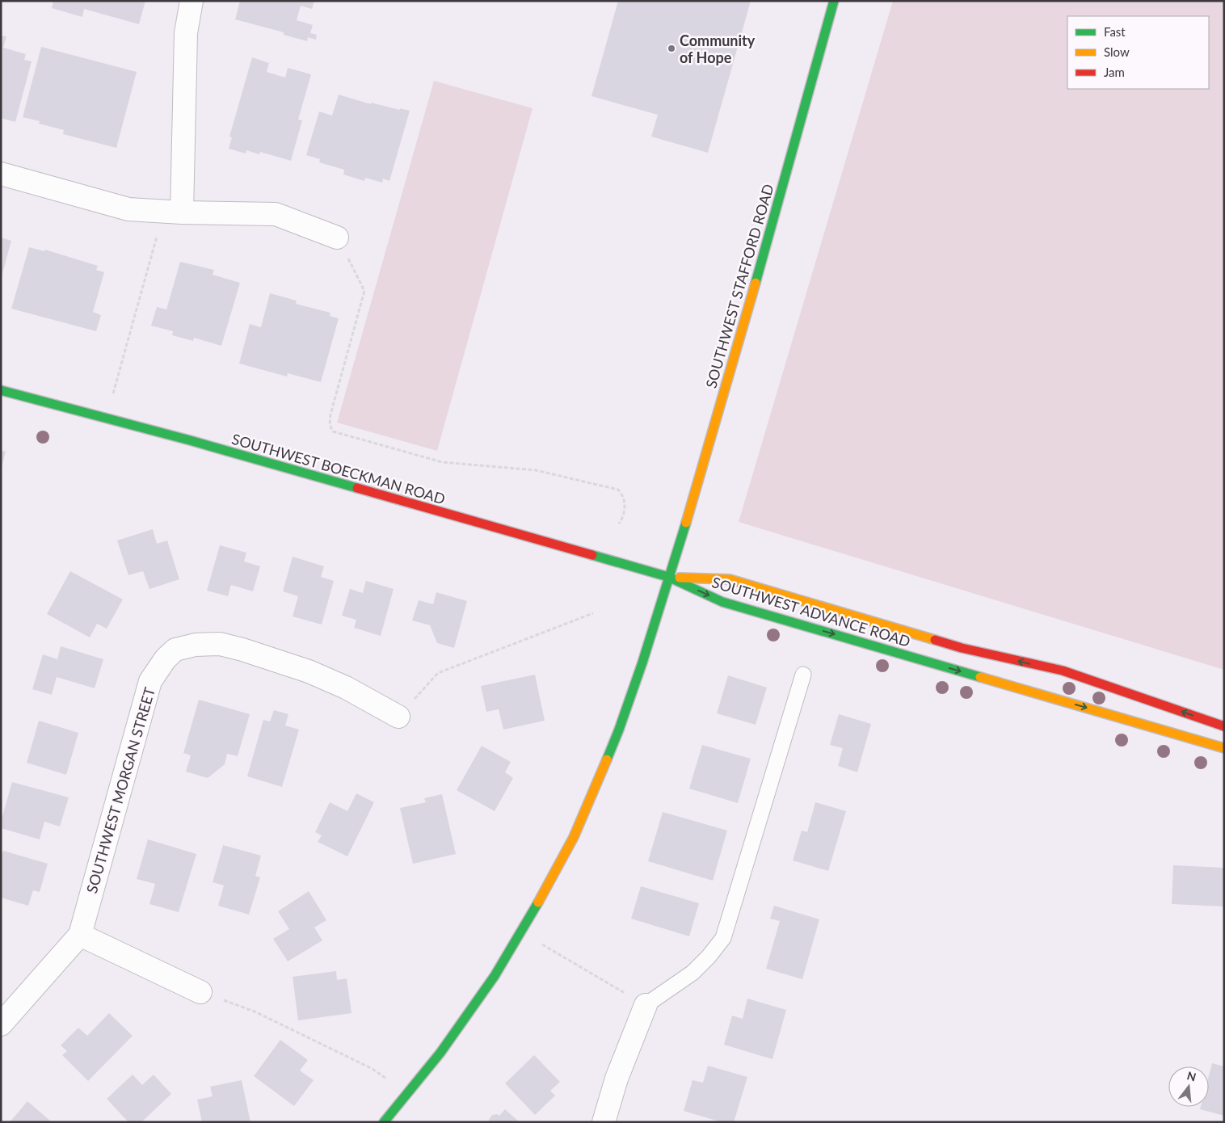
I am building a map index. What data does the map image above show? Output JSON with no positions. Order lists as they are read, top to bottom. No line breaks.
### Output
{"streets":{"main road":["SOUTHWEST STAFFORD ROAD","SOUTHWEST BOECKMAN ROAD","SOUTHWEST ADVANCE ROAD"],"street":["SOUTHWEST MORGAN STREET"]},"crossings":[["SOUTHWEST STAFFORD ROAD","SOUTHWEST BOECKMAN ROAD"],["SOUTHWEST STAFFORD ROAD","SOUTHWEST ADVANCE ROAD"],["SOUTHWEST BOECKMAN ROAD","SOUTHWEST ADVANCE ROAD"]],"places":["Community of Hope"],"legend":["Fast","Slow","Jam"],"north":"top"}
